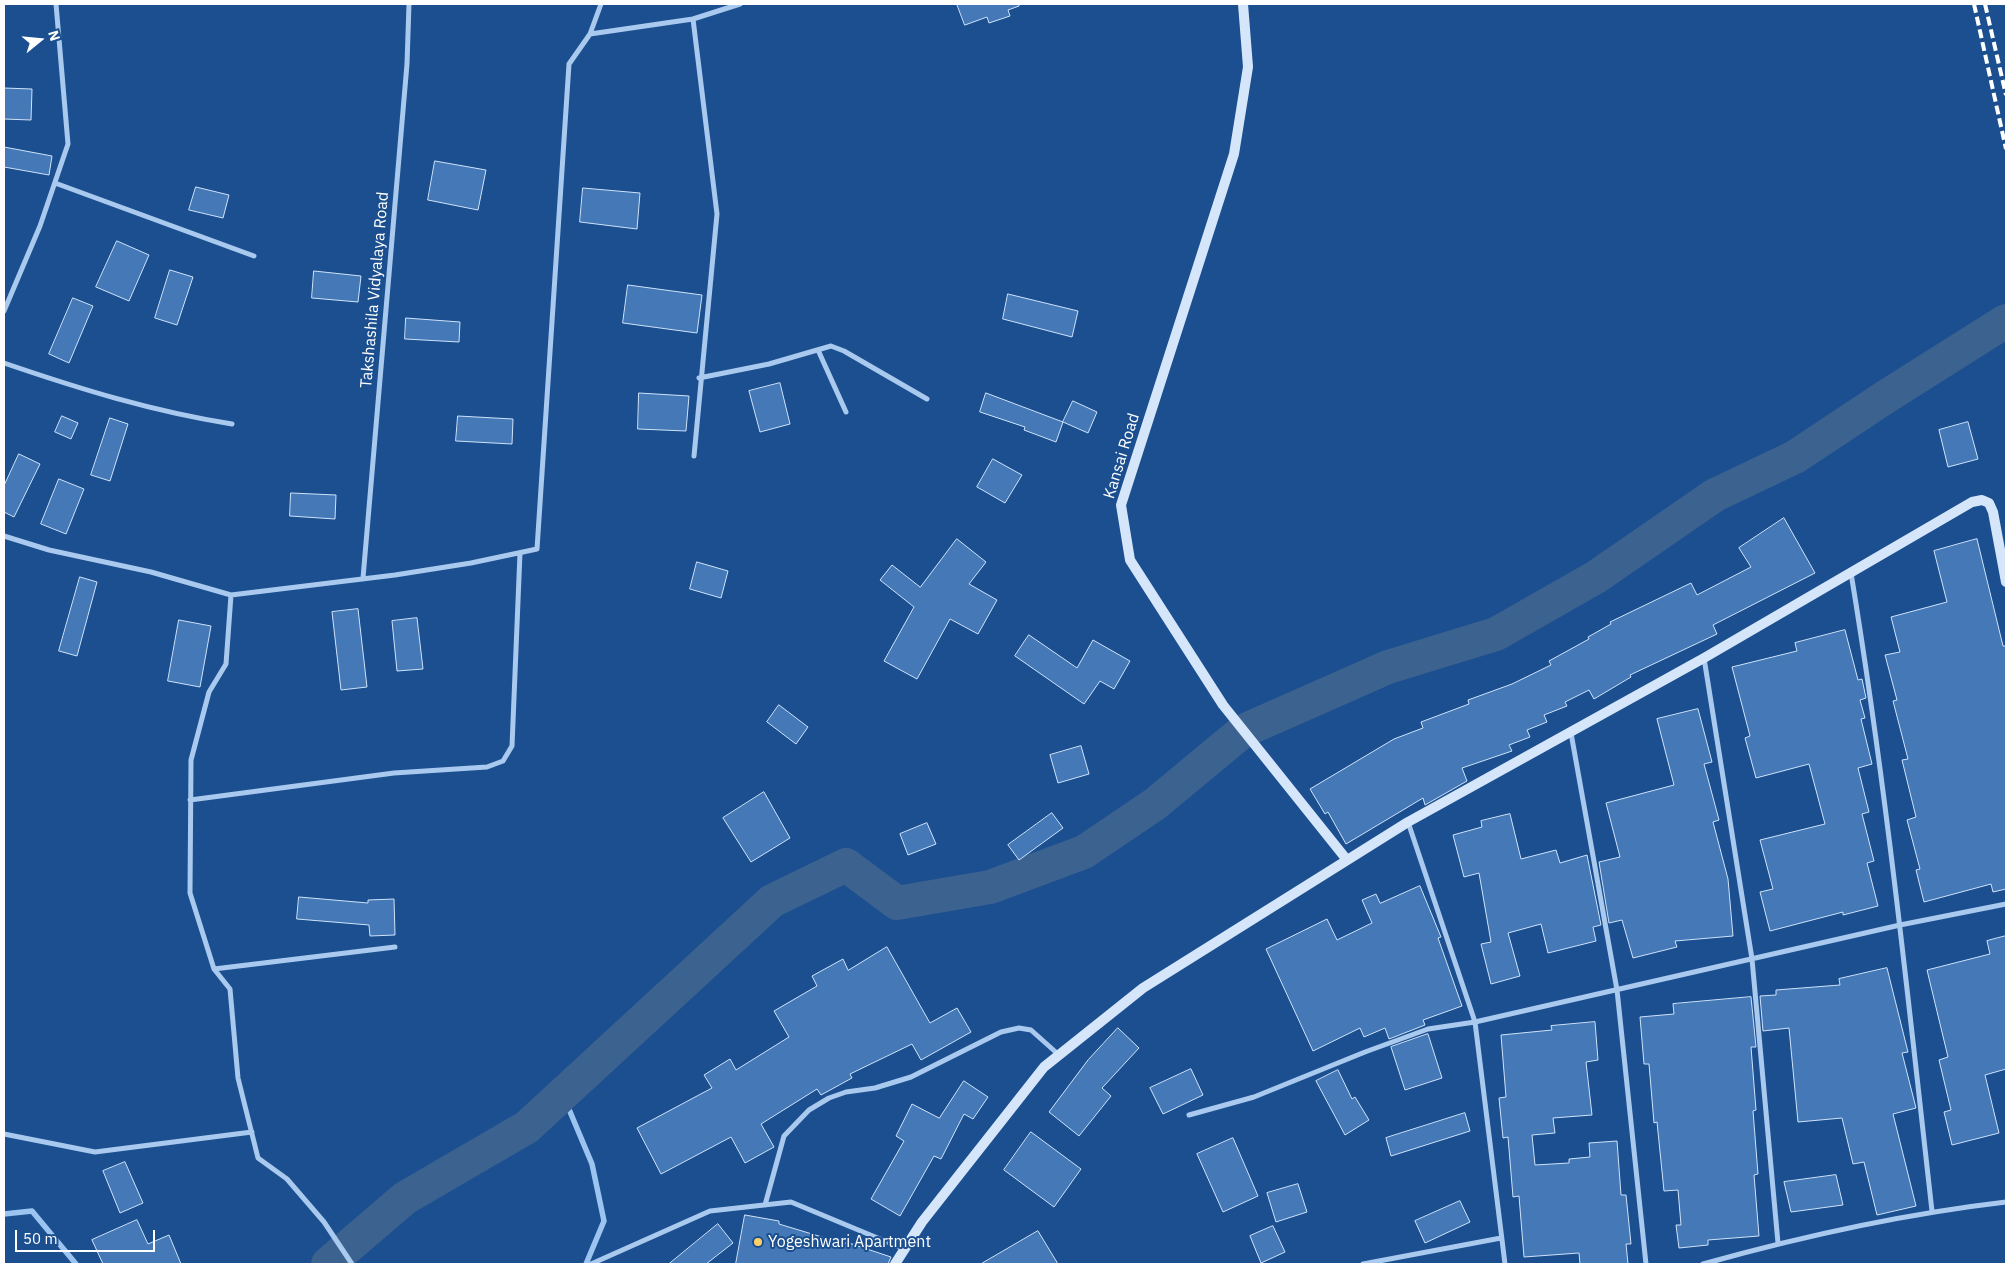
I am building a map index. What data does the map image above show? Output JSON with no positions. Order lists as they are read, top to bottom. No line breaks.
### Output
{"streets":{"street":["Takshashila Vidyalaya Road","Kansai Road"]},"places":["Yogeshwari Apartment"],"scale_bar":"50 m","north":"right"}
